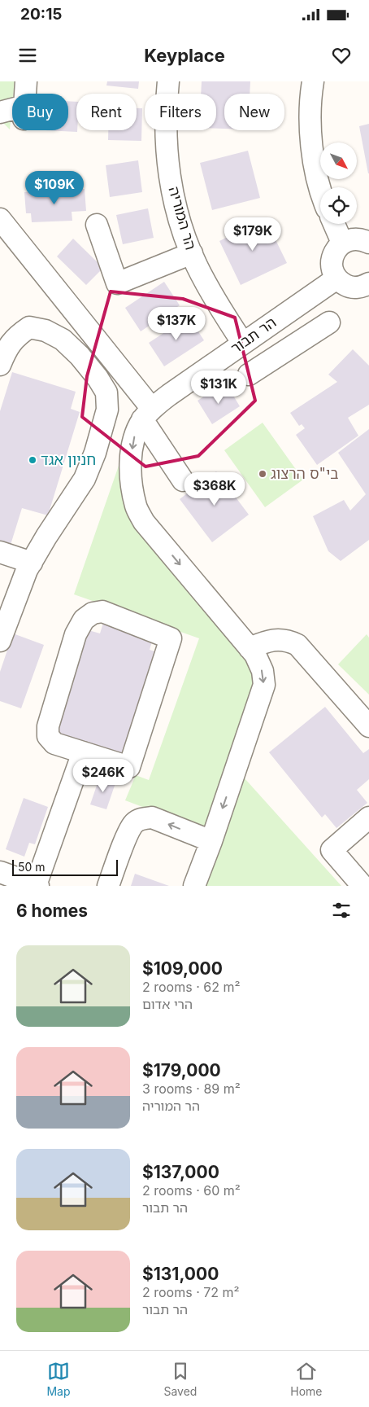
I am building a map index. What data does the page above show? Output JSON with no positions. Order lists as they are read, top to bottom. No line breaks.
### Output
{"streets":{"street":["הר המוריה","הר תבור"]},"crossings":[["הר המוריה","הר תבור"]],"places":["חניון אגד","בי\"ס הרצוג"],"scale_bar":"50 m","north":"bottom right","page":{"status":"20:15","header":"Keyplace","chip":["Buy","Rent","Filters","New"],"price":["$109K","$179K","$137K","$131K","$368K","$246K"],"scale":"50 m","heading":"6 homes","list":[{"name":"$109,000","note":"2 rooms · 62 m² · הרי אדום"},{"name":"$179,000","note":"3 rooms · 89 m² · הר המוריה"},{"name":"$137,000","note":"2 rooms · 60 m² · הר תבור"},{"name":"$131,000","note":"2 rooms · 72 m² · הר תבור"}],"tabs":["Map","Saved","Home"]}}
